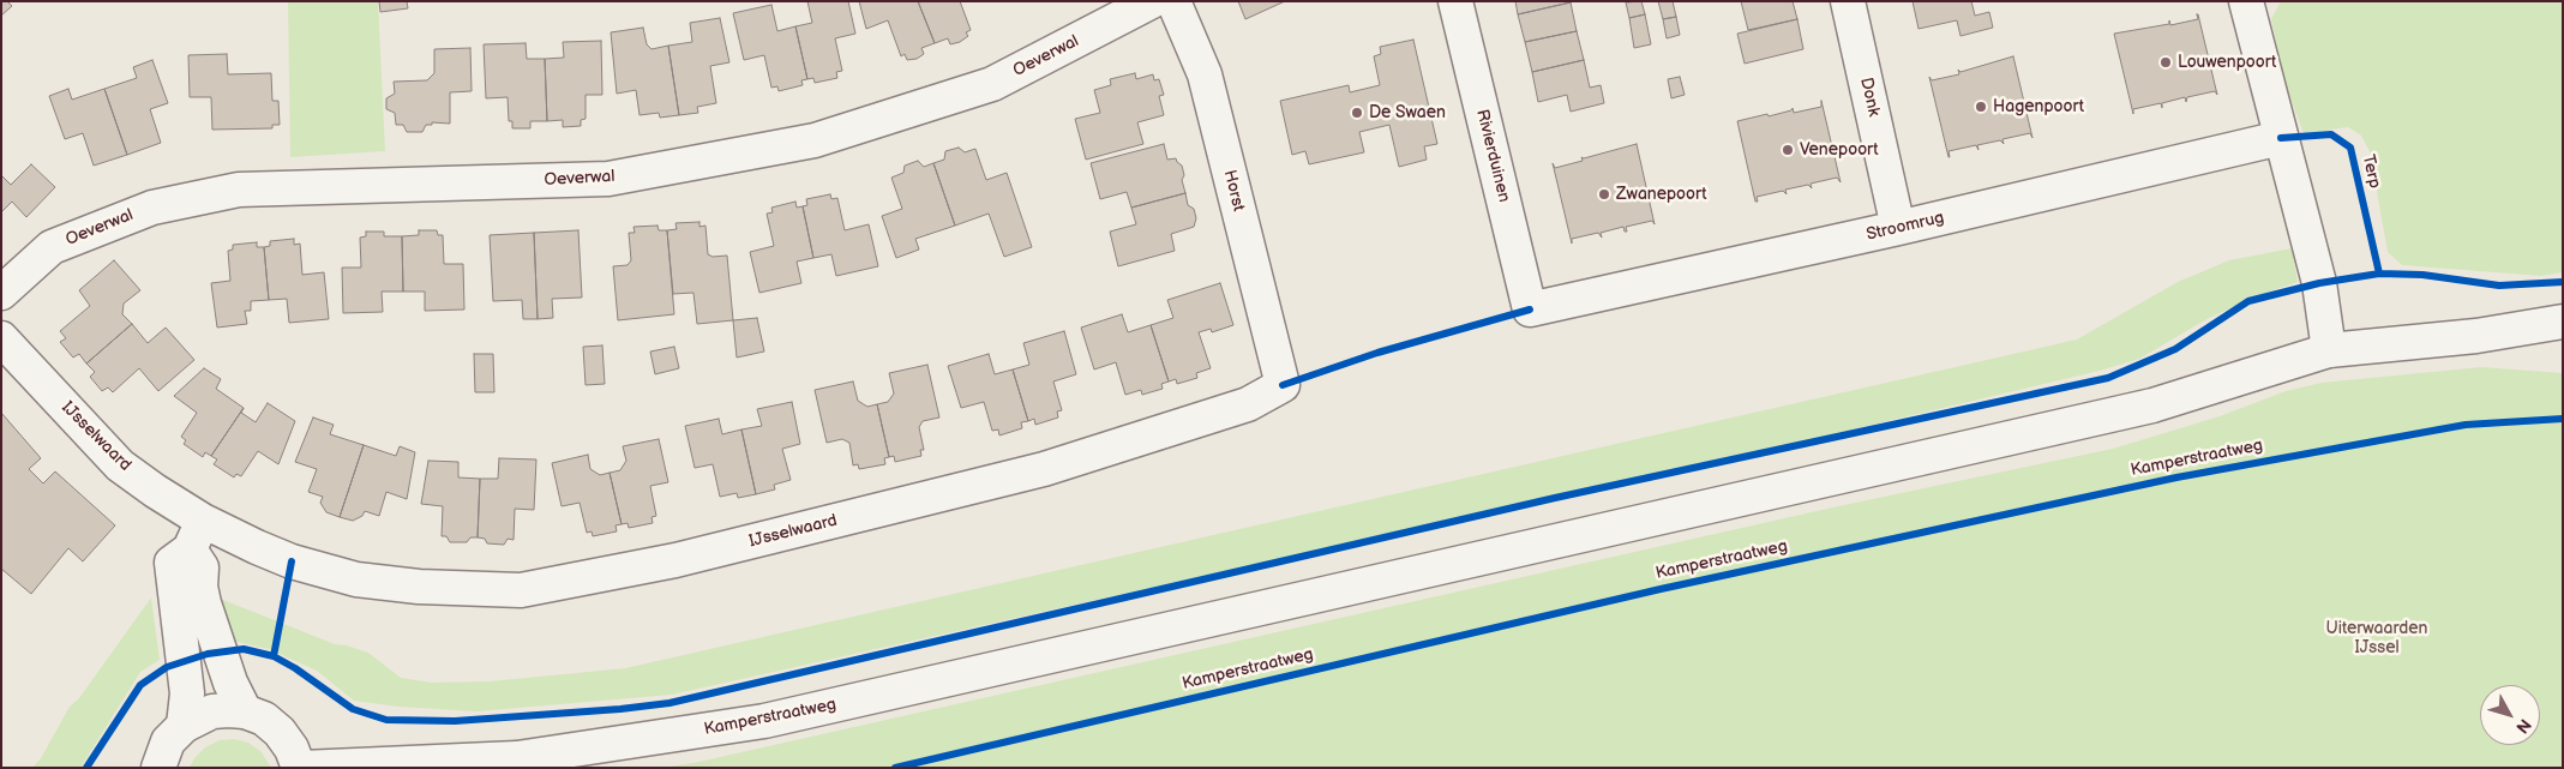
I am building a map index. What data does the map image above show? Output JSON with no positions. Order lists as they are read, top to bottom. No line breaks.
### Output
{"streets":{"street":["Oeverwal","Donk","Rivierduinen","Horst","Stroomrug","IJsselwaard","Kamperstraatweg"],"cycle path":["Terp"]},"crossings":[["Donk","Stroomrug"],["Rivierduinen","Stroomrug"],["Horst","IJsselwaard"]],"parks":["Uiterwaarden IJssel"],"places":["Louwenpoort","Hagenpoort","De Swaen","Venepoort","Zwanepoort"],"north":"bottom right"}
